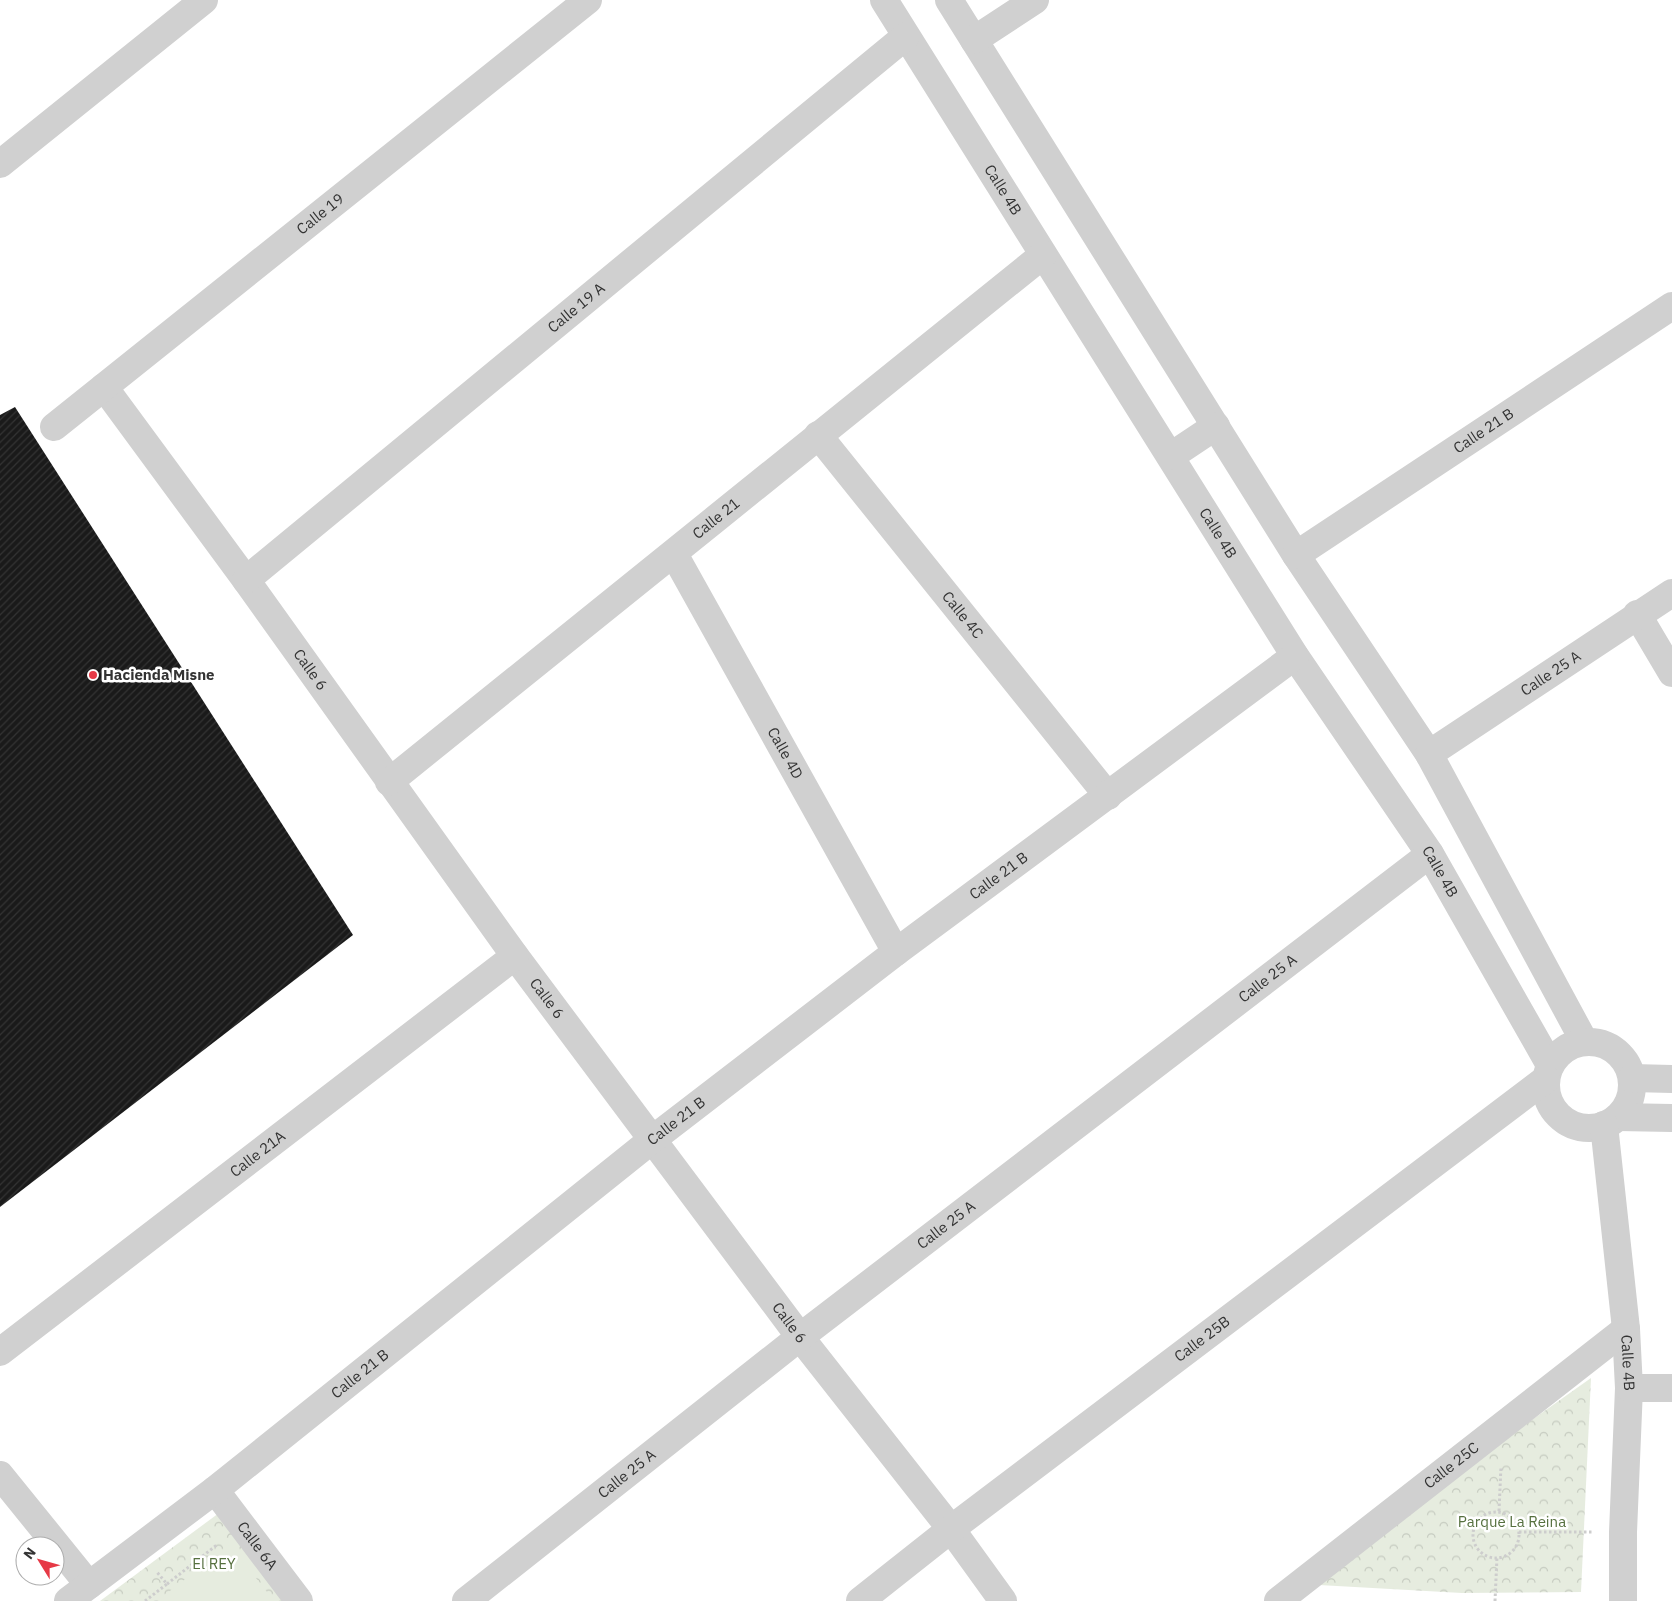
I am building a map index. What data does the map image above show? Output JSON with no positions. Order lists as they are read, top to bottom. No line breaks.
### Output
{"streets":{"street":["Calle 4B","Calle 19","Calle 19 A","Calle 21 B","Calle 21","Calle 4C","Calle 6","Calle 25 A","Calle 4D","Calle 21A","Calle 25B","Calle 25C","Calle 6A"]},"crossings":[["Calle 4B","Calle 19 A"],["Calle 4B","Calle 21 B"],["Calle 4B","Calle 21"],["Calle 4B","Calle 25 A"],["Calle 4B","Calle 25B"],["Calle 4B","Calle 25C"],["Calle 19","Calle 6"],["Calle 19 A","Calle 6"],["Calle 21 B","Calle 4C"],["Calle 21 B","Calle 6"],["Calle 21 B","Calle 4D"],["Calle 21 B","Calle 6A"],["Calle 21","Calle 4C"],["Calle 21","Calle 6"],["Calle 21","Calle 4D"],["Calle 6","Calle 25 A"],["Calle 6","Calle 21A"],["Calle 6","Calle 25B"]],"parks":["Parque La Reina","El REY"],"places":["Hacienda Misne"],"north":"top left"}
